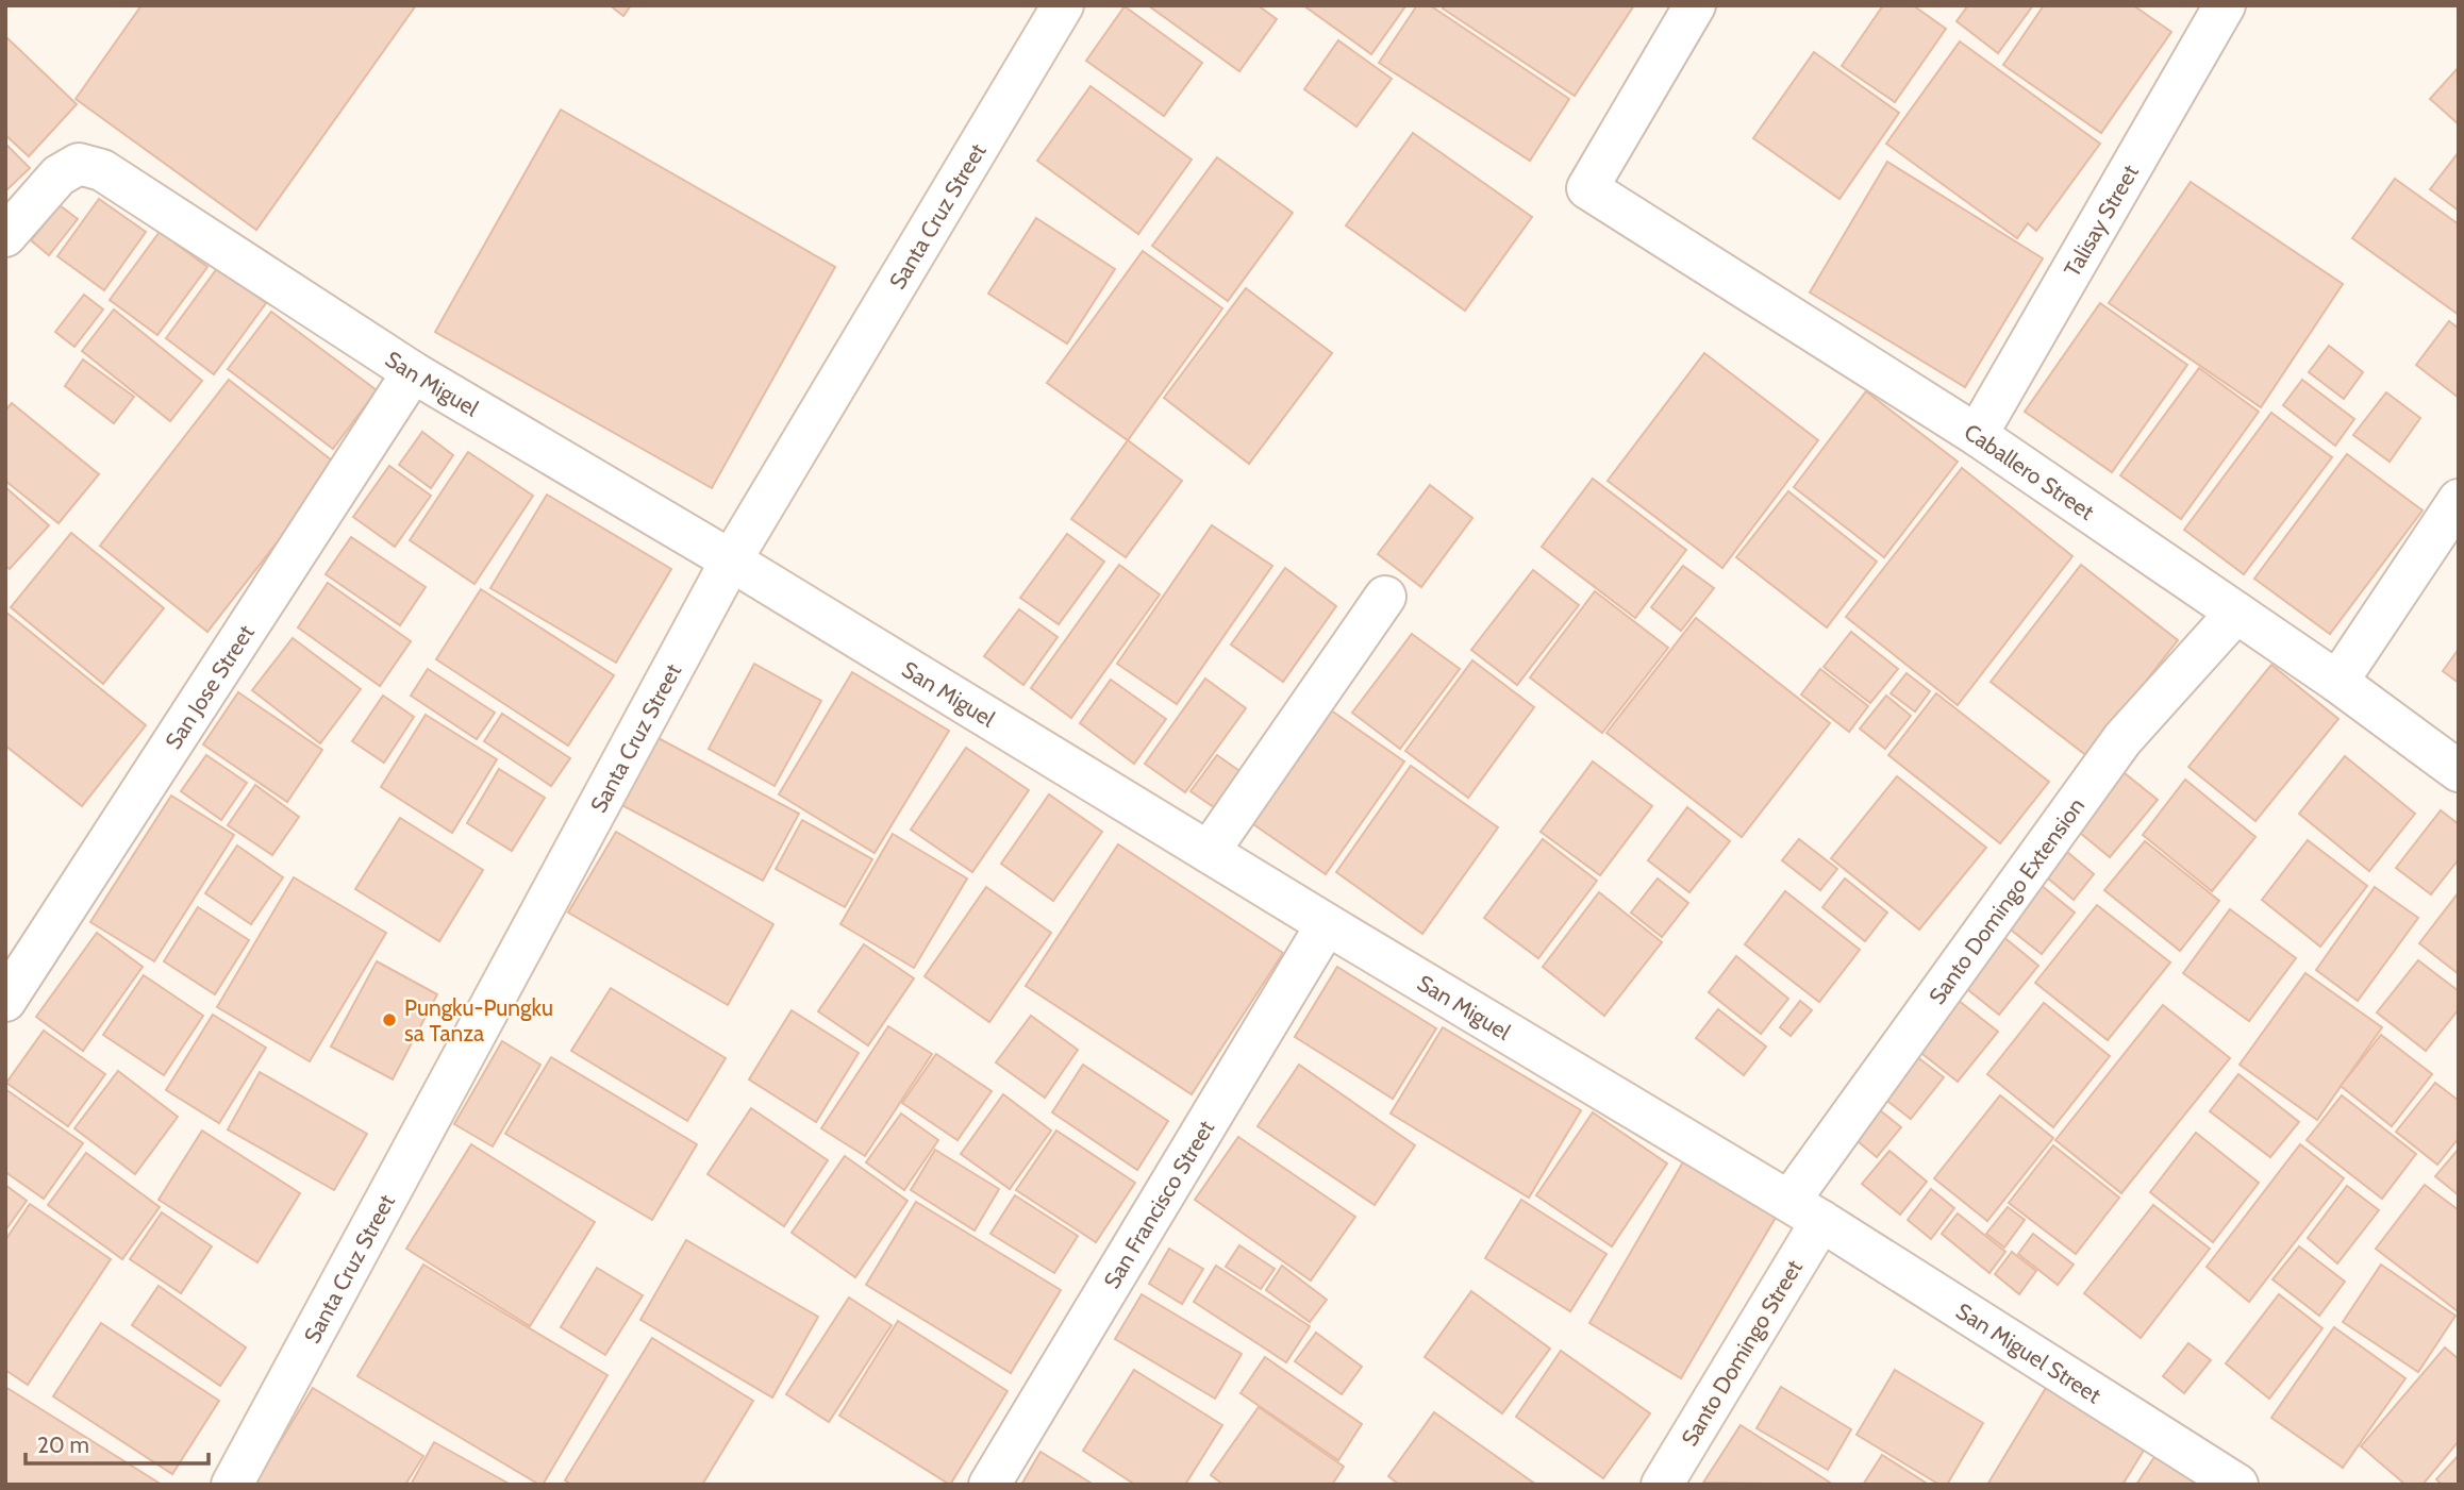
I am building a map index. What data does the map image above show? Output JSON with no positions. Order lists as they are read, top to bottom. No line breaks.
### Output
{"streets":{"street":["Santa Cruz Street","Talisay Street","San Miguel","Caballero Street","San Jose Street","Santo Domingo Extension","San Francisco Street","Santo Domingo Street","San Miguel Street"]},"crossings":[["Santa Cruz Street","San Miguel"],["Talisay Street","Caballero Street"],["San Miguel","San Jose Street"],["San Miguel","Santo Domingo Extension"],["San Miguel","San Francisco Street"],["San Miguel","Santo Domingo Street"],["San Miguel","San Miguel Street"],["Caballero Street","Santo Domingo Extension"],["Santo Domingo Extension","Santo Domingo Street"],["Santo Domingo Extension","San Miguel Street"],["Santo Domingo Street","San Miguel Street"]],"places":["Pungku-Pungku sa Tanza"],"scale_bar":"20 m"}
